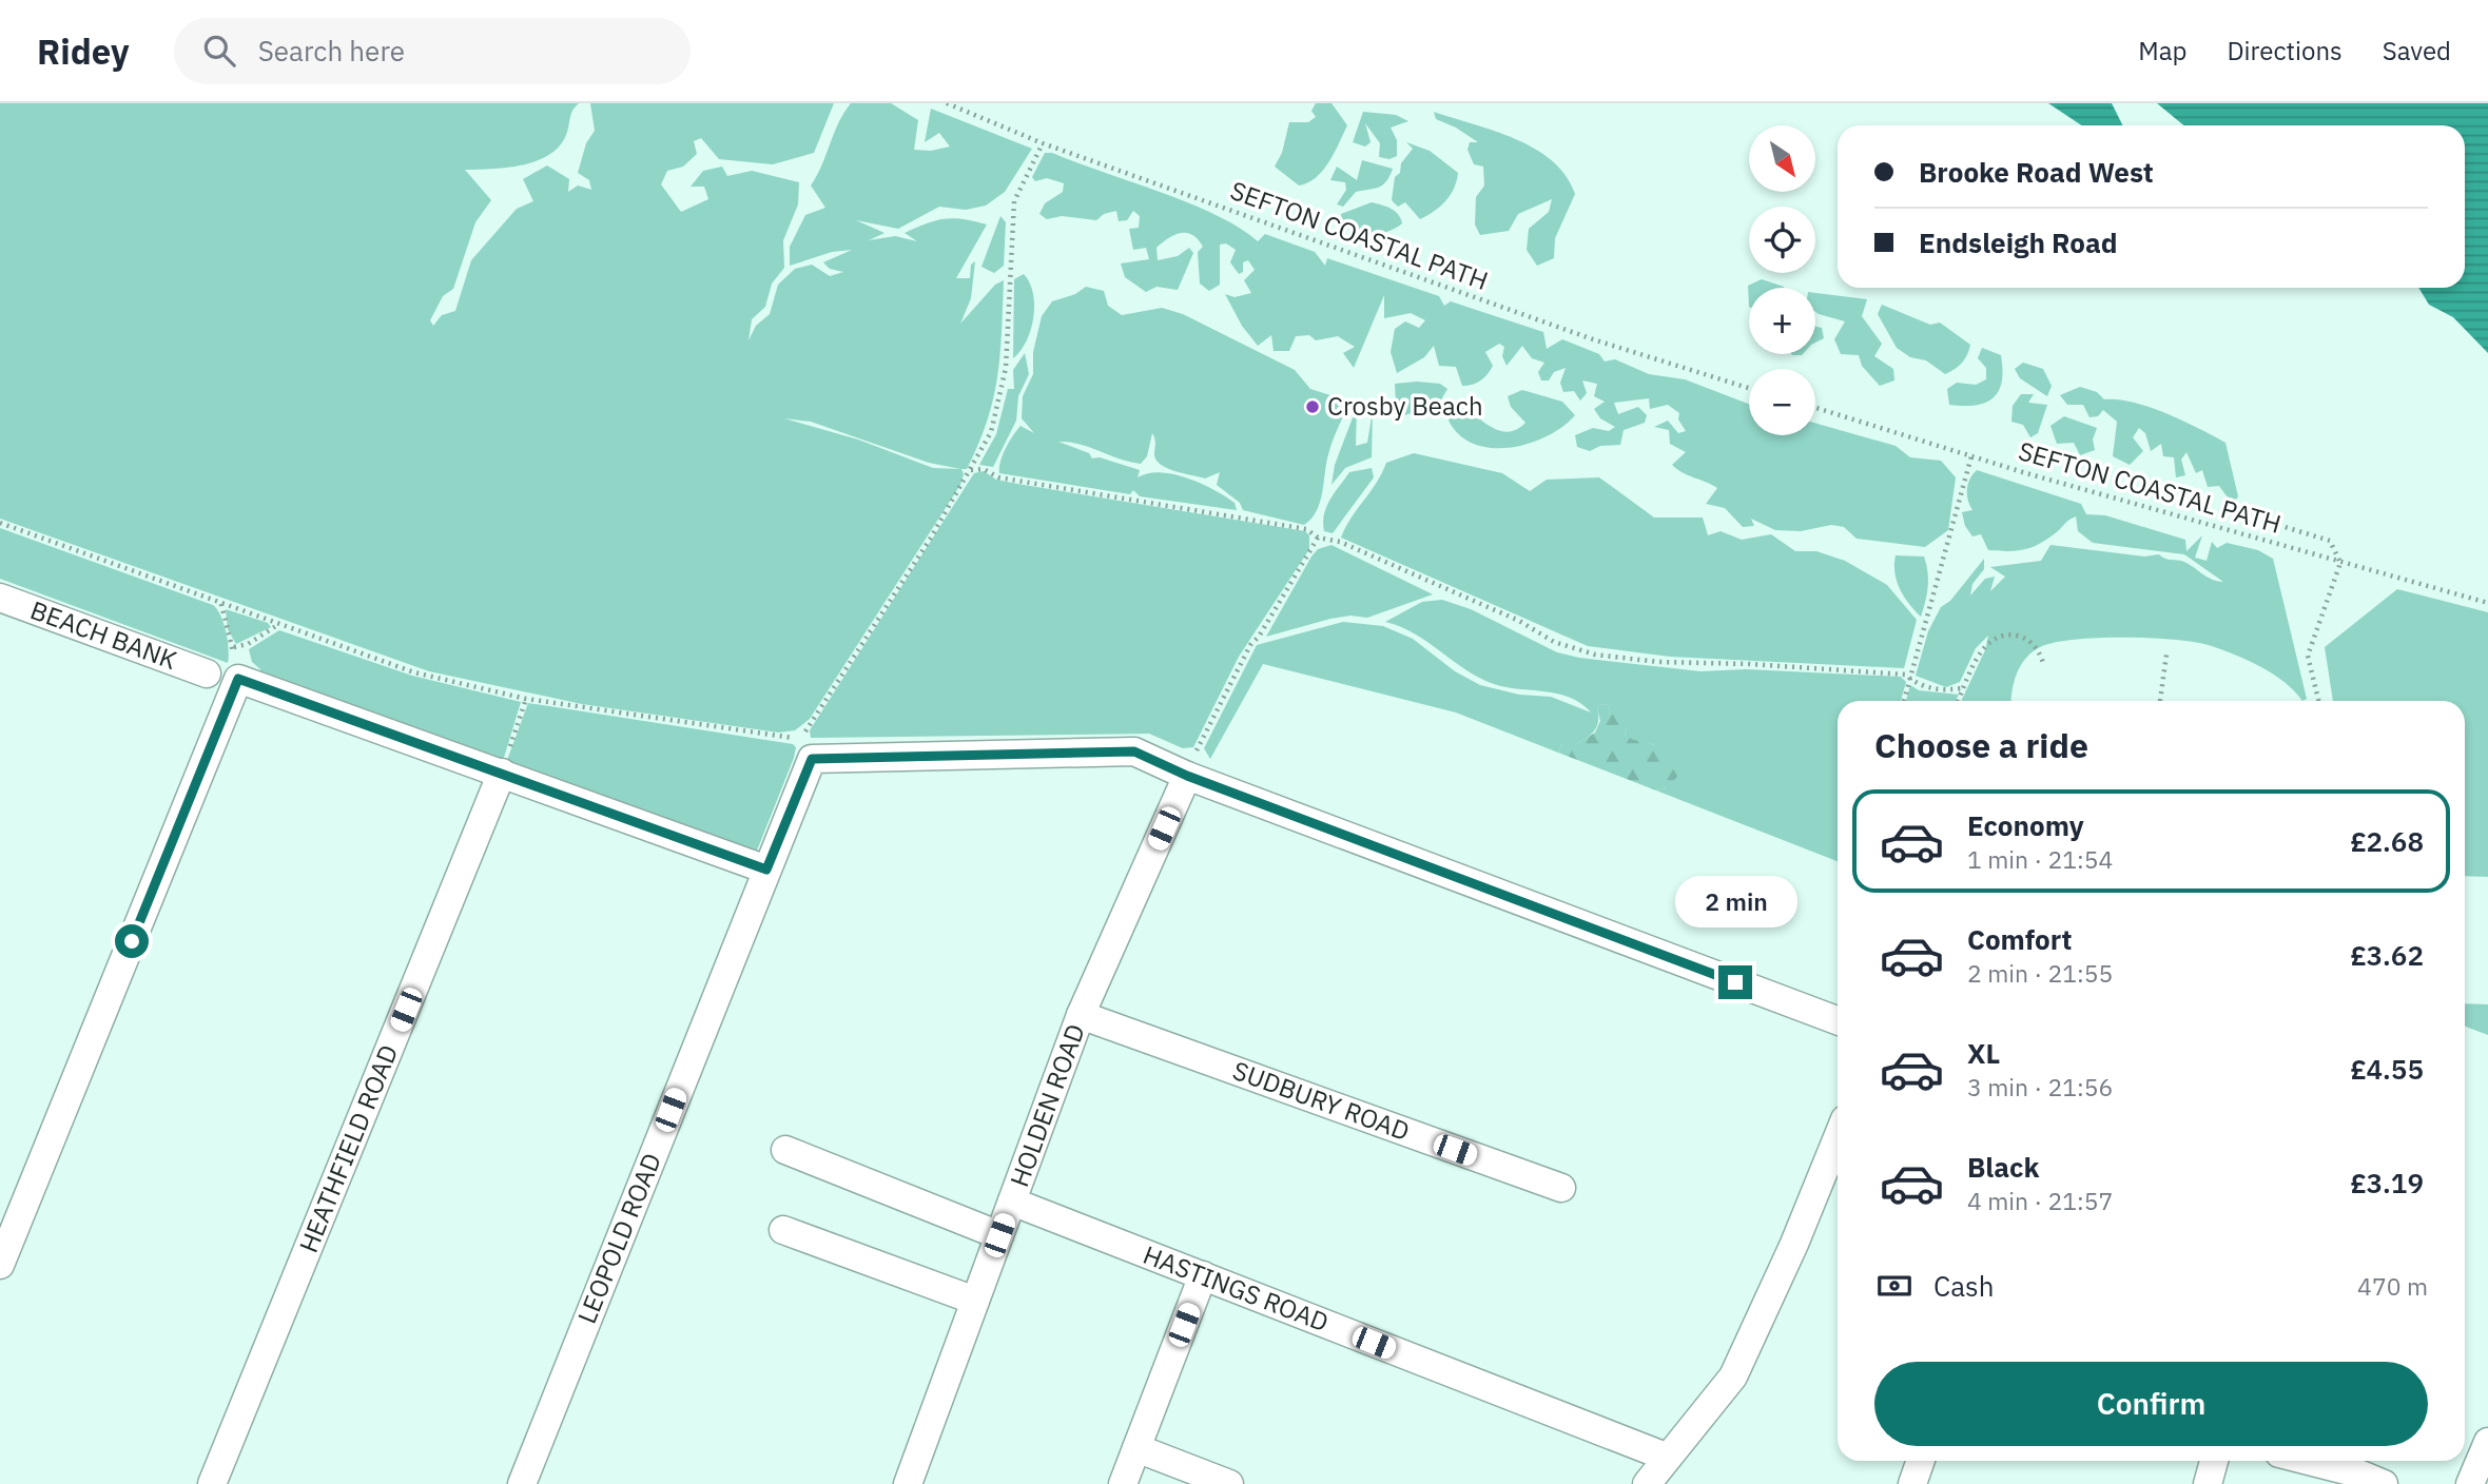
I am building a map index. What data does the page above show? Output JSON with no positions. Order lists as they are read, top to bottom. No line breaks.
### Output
{"streets":{"street":["BEACH BANK","SUDBURY ROAD","HOLDEN ROAD","HEATHFIELD ROAD","LEOPOLD ROAD","HASTINGS ROAD"],"path":["SEFTON COASTAL PATH"]},"crossings":[["SUDBURY ROAD","HOLDEN ROAD"],["HOLDEN ROAD","LEOPOLD ROAD"],["HOLDEN ROAD","HASTINGS ROAD"]],"places":["Crosby Beach"],"north":"bottom right","page":{"header":"Ridey","search":"Search here","nav":["Map","Directions","Saved"],"map_buttons":["+","−"],"banner":["Brooke Road West","Endsleigh Road"],"heading":"Choose a ride","list":[{"name":"Economy","note":"1 min · 21:54","value":"£2.68"},{"name":"Comfort","note":"2 min · 21:55","value":"£3.62"},{"name":"XL","note":"3 min · 21:56","value":"£4.55"},{"name":"Black","note":"4 min · 21:57","value":"£3.19"}],"bubble":"2 min","pay":["Cash","470 m"],"buttons":"Confirm"}}
